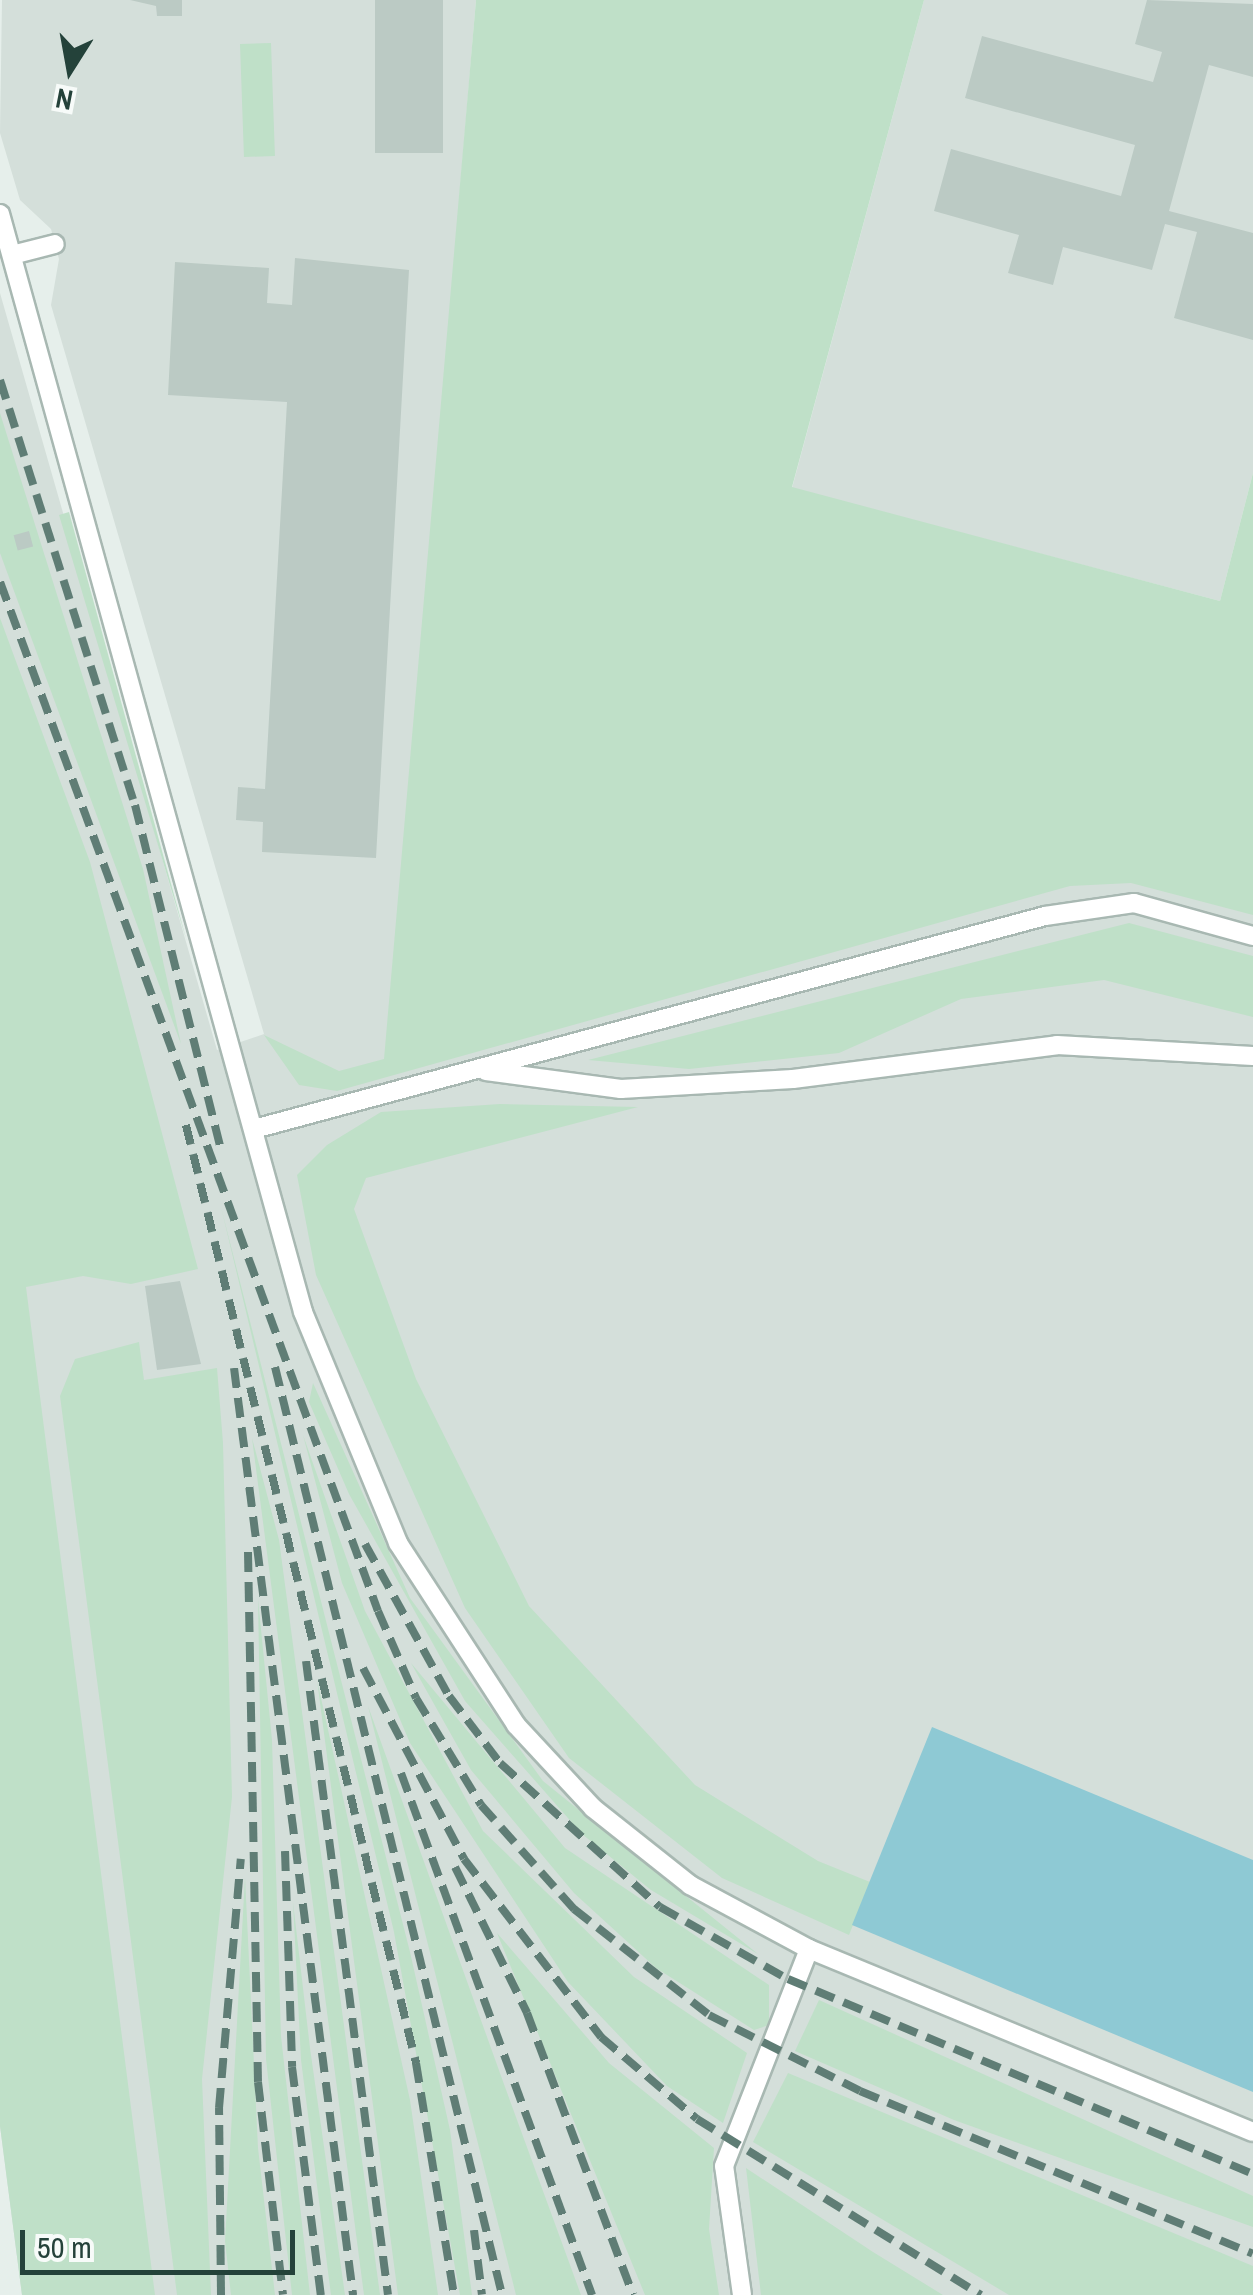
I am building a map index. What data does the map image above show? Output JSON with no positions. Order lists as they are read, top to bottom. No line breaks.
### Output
{"scale_bar":"50 m","north":"bottom"}
